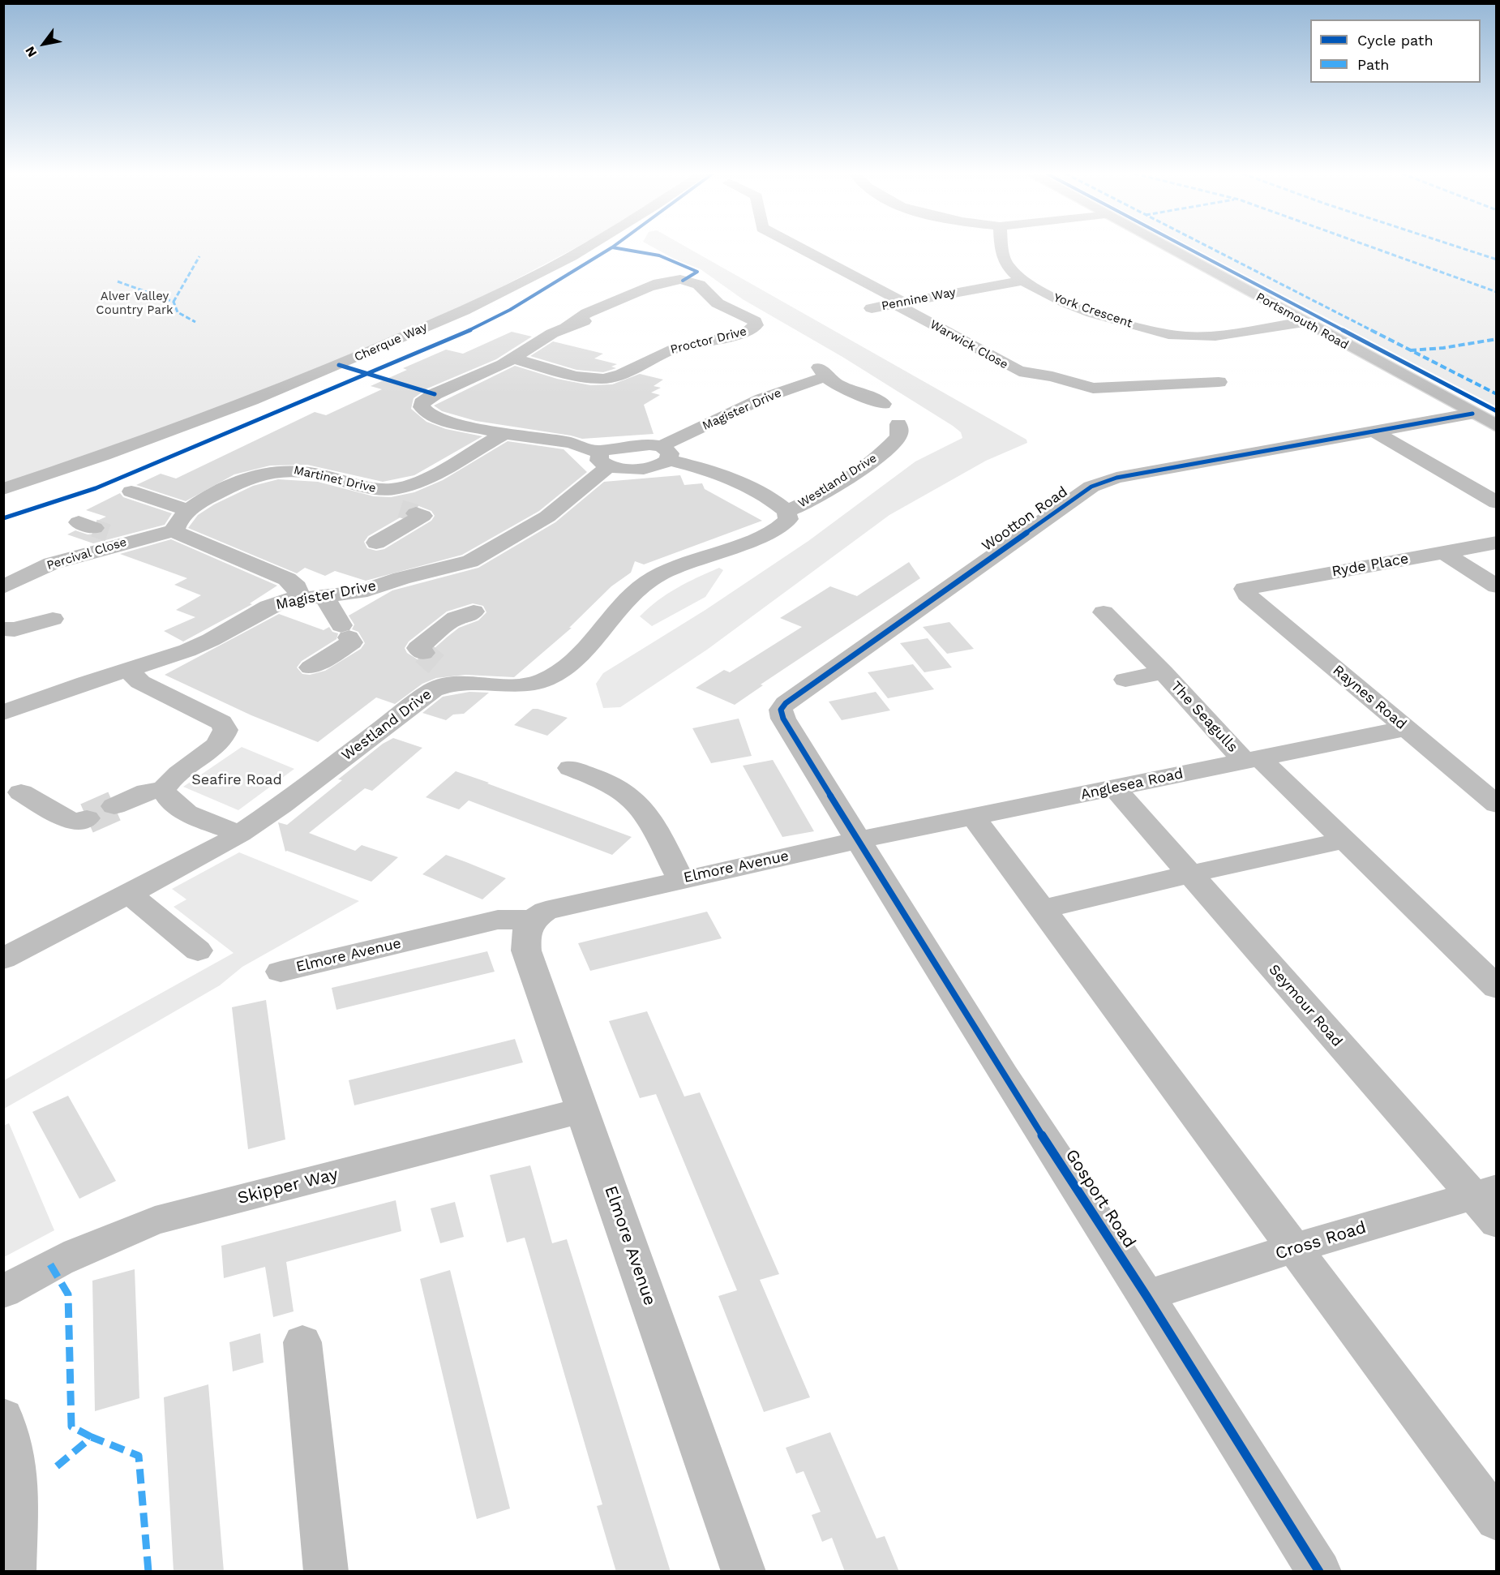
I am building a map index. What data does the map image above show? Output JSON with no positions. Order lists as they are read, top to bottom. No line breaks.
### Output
{"streets":{"main road":["Portsmouth Road"],"street":["Pennine Way","York Crescent","Proctor Drive","Cherque Way","Warwick Close","Magister Drive","Martinet Drive","Westland Drive","Wootton Road","Percival Close","Ryde Place","Raynes Road","The Seagulls","Anglesea Road","Elmore Avenue","Seymour Road","Skipper Way","Gosport Road","Cross Road"]},"crossings":[["Pennine Way","York Crescent"],["Pennine Way","Warwick Close"],["York Crescent","Portsmouth Road"],["Portsmouth Road","Wootton Road"],["Proctor Drive","Magister Drive"],["Proctor Drive","Martinet Drive"],["Magister Drive","Westland Drive"],["Martinet Drive","Percival Close"],["Wootton Road","Anglesea Road"],["Wootton Road","Elmore Avenue"],["Wootton Road","Gosport Road"],["Ryde Place","Raynes Road"],["Raynes Road","Anglesea Road"],["The Seagulls","Anglesea Road"],["Anglesea Road","Elmore Avenue"],["Anglesea Road","Seymour Road"],["Anglesea Road","Gosport Road"],["Elmore Avenue","Skipper Way"],["Elmore Avenue","Gosport Road"],["Seymour Road","Cross Road"],["Gosport Road","Cross Road"]],"parks":["Alver Valley Country Park","Seafire Road"],"legend":["Cycle path","Path"],"north":"bottom left"}
